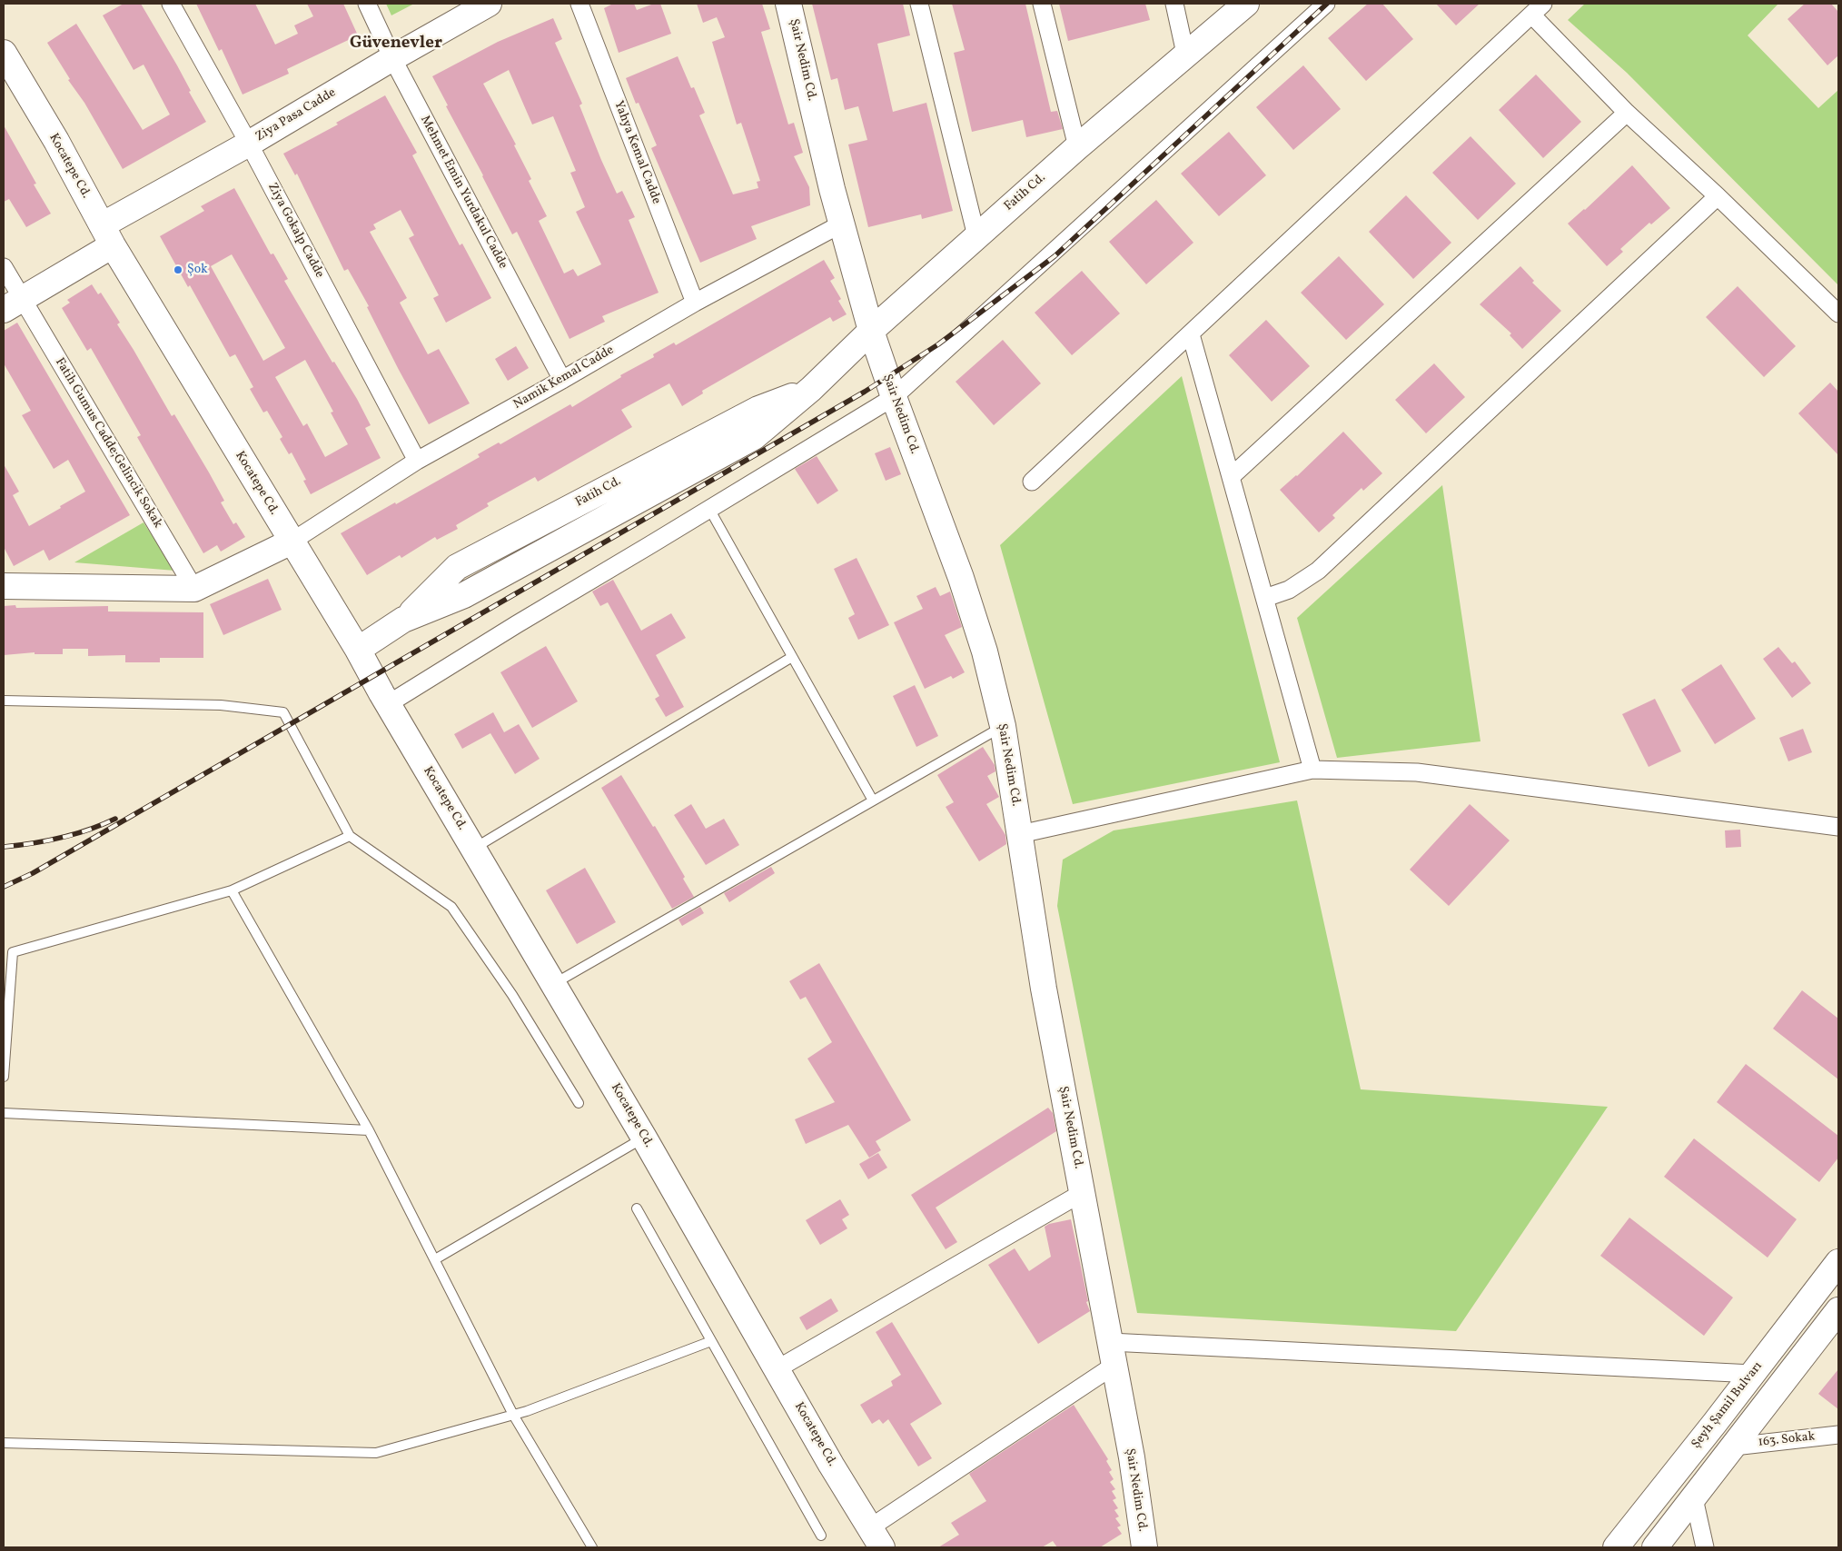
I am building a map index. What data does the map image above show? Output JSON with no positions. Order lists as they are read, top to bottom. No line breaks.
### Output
{"streets":{"street":["Şair Nedim Cd.","Ziya Pasa Cadde","Yahya Kemal Cadde","Kocatepe Cd.","Mehmet Emin Yurdakul Cadde","Fatih Cd.","Ziya Gokalp Cadde","Namik Kemal Cadde","Fatih Gumus Cadde;Gelincik Sokak","Şeyh Şamil Bulvarı","163. Sokak"]},"crossings":[["Şair Nedim Cd.","Fatih Cd."],["Şair Nedim Cd.","Namik Kemal Cadde"],["Ziya Pasa Cadde","Kocatepe Cd."],["Ziya Pasa Cadde","Mehmet Emin Yurdakul Cadde"],["Ziya Pasa Cadde","Ziya Gokalp Cadde"],["Ziya Pasa Cadde","Fatih Gumus Cadde;Gelincik Sokak"],["Yahya Kemal Cadde","Namik Kemal Cadde"],["Kocatepe Cd.","Fatih Cd."],["Kocatepe Cd.","Namik Kemal Cadde"],["Mehmet Emin Yurdakul Cadde","Namik Kemal Cadde"],["Ziya Gokalp Cadde","Namik Kemal Cadde"]],"districts":["Güvenevler"],"places":["Şok"]}
